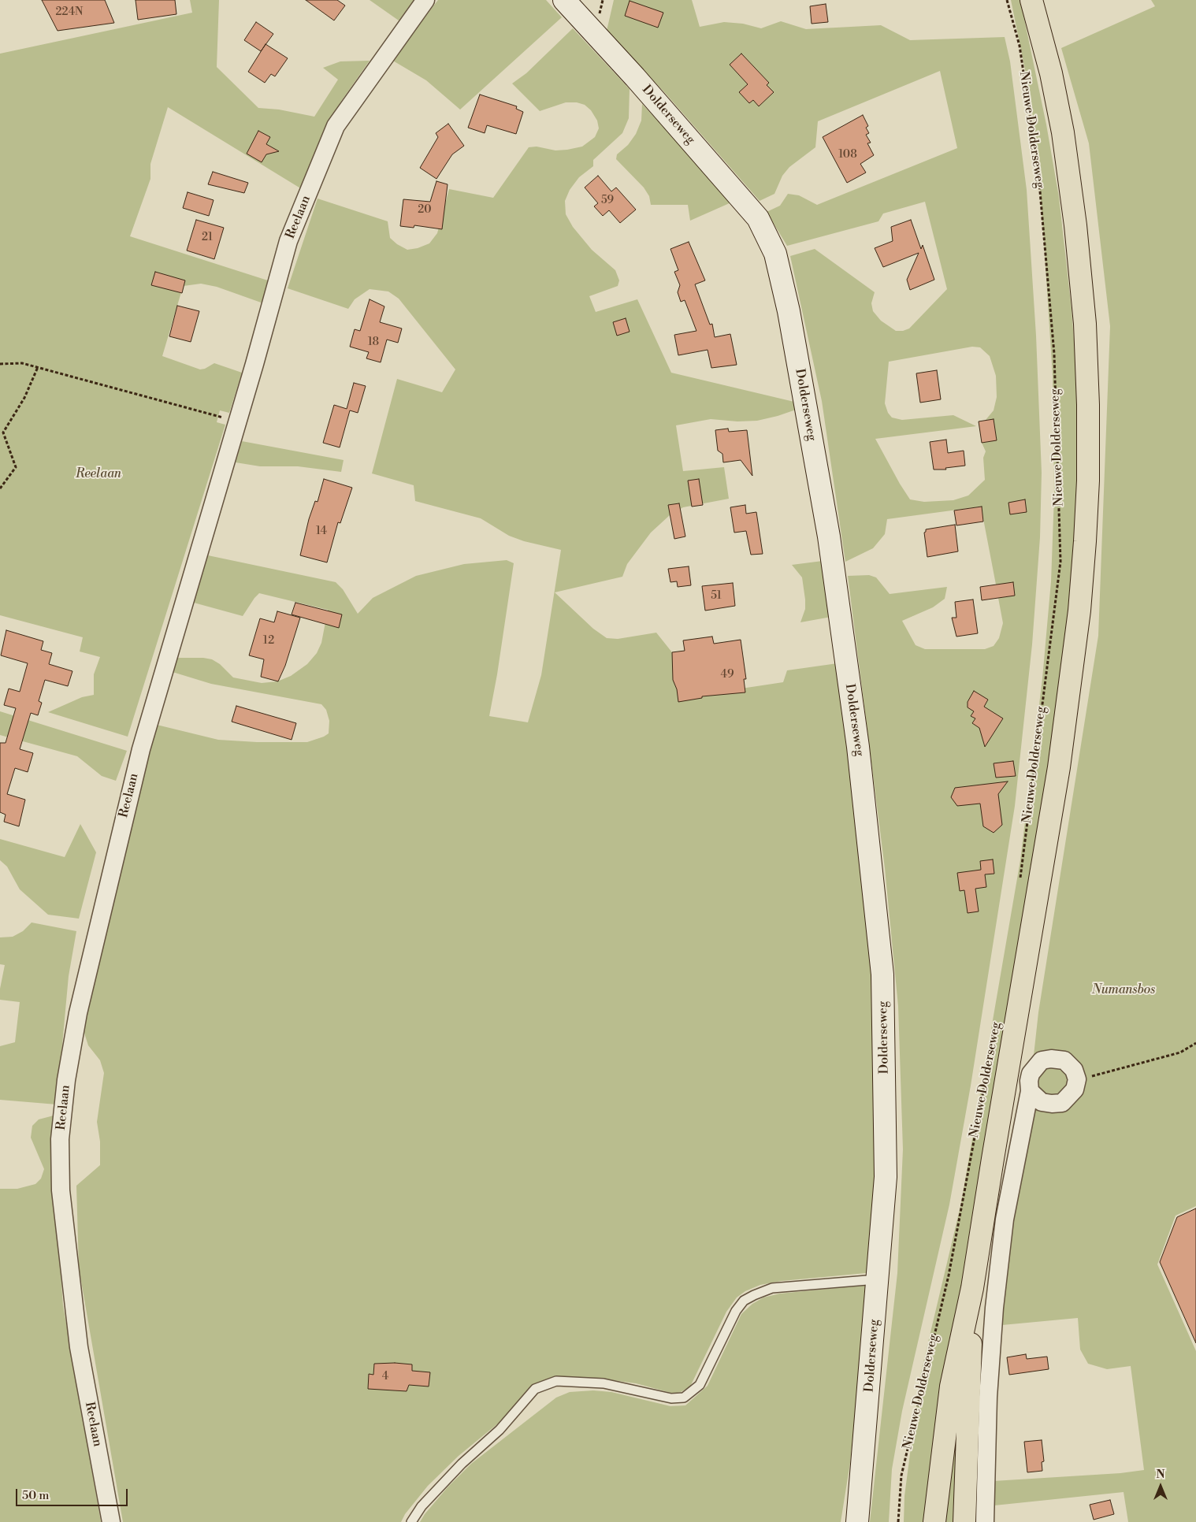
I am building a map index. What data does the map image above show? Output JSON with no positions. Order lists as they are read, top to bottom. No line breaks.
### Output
{"streets":{"main road":["Dolderseweg","Nieuwe Dolderseweg"],"street":["Reelaan"]},"parks":["Reelaan","Numansbos"],"house_numbers":["224N","108","59","20","21","18","14","51","12","49","4"],"scale_bar":"50 m","north":"top"}
